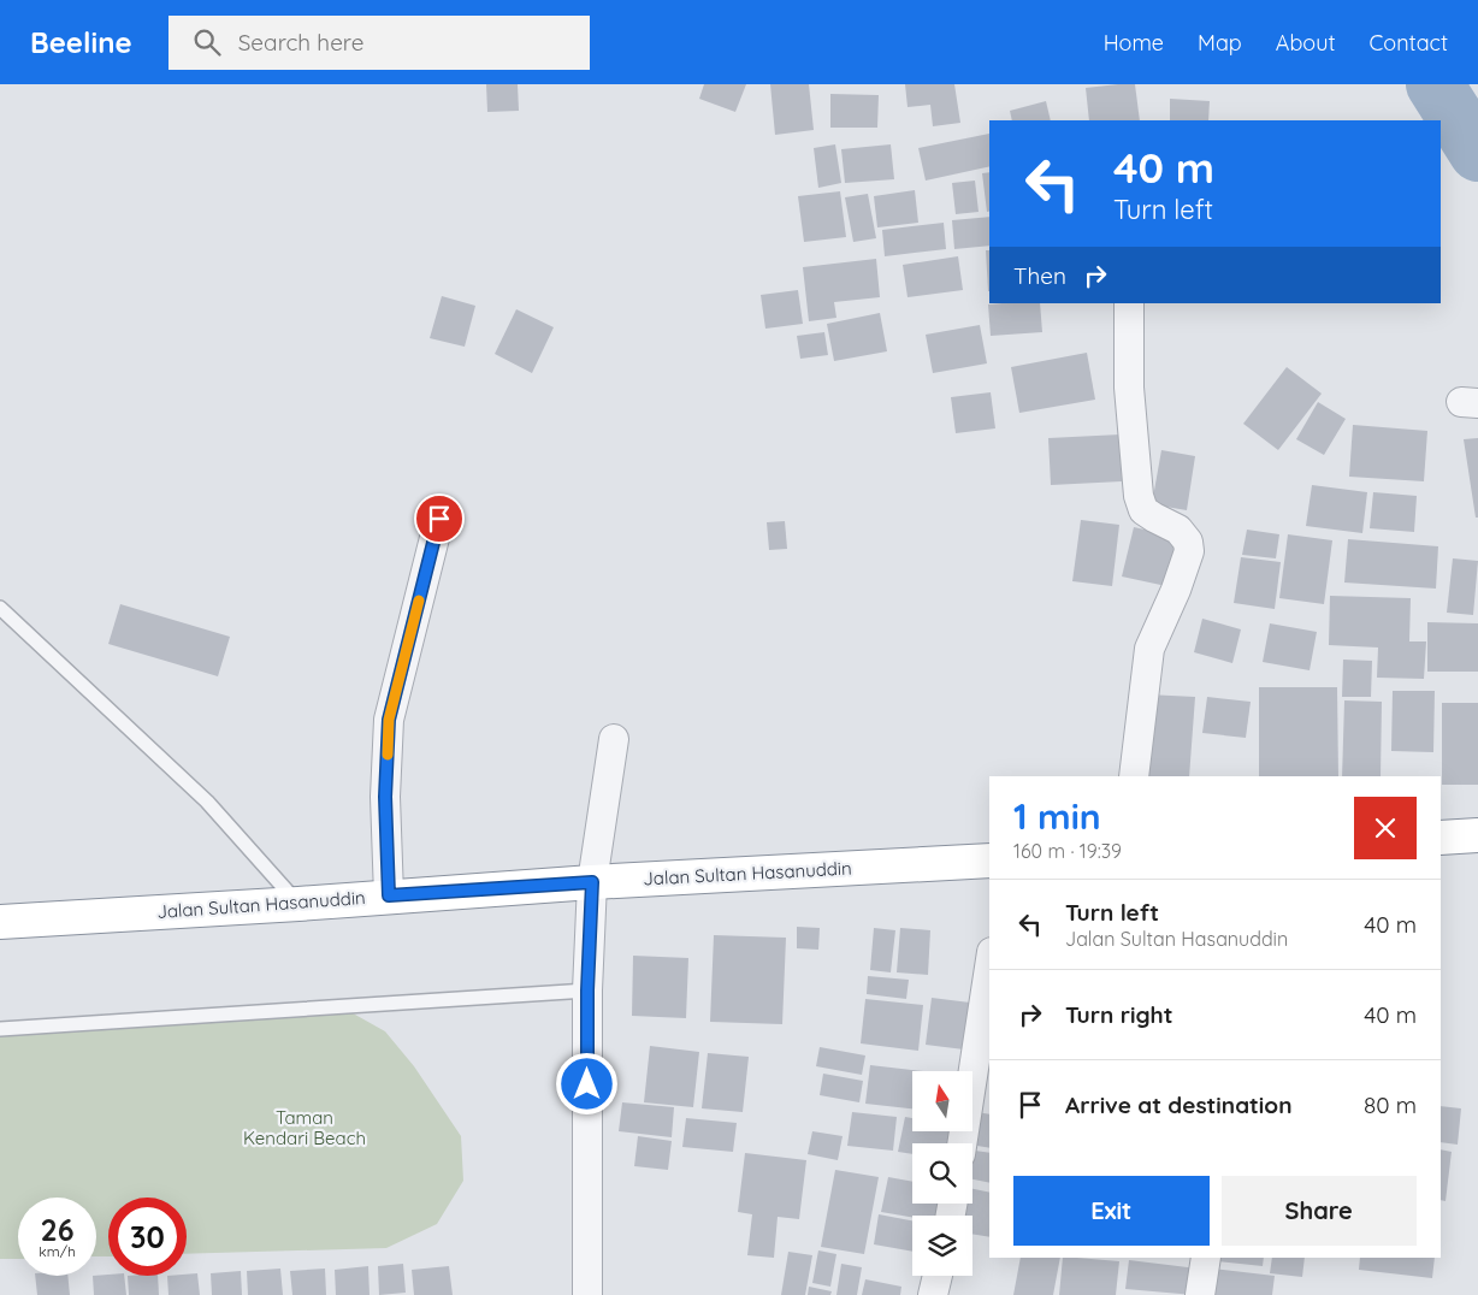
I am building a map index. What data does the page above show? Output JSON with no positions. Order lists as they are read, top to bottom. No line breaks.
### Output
{"streets":{"highway":["Jalan Sultan Hasanuddin"]},"parks":["Taman Kendari Beach"],"north":"top","page":{"header":"Beeline","search":"Search here","nav":["Home","Map","About","Contact"],"turn":["40 m","Turn left"],"then":"Then","heading":["1 min","160 m · 19:39"],"list":[{"name":"Turn left","note":"Jalan Sultan Hasanuddin","value":"40 m"},{"name":"Turn right","value":"40 m"},{"name":"Arrive at destination","value":"80 m"}],"buttons":["Exit","Share"],"speed":"26 km/h","limit":"30"}}
